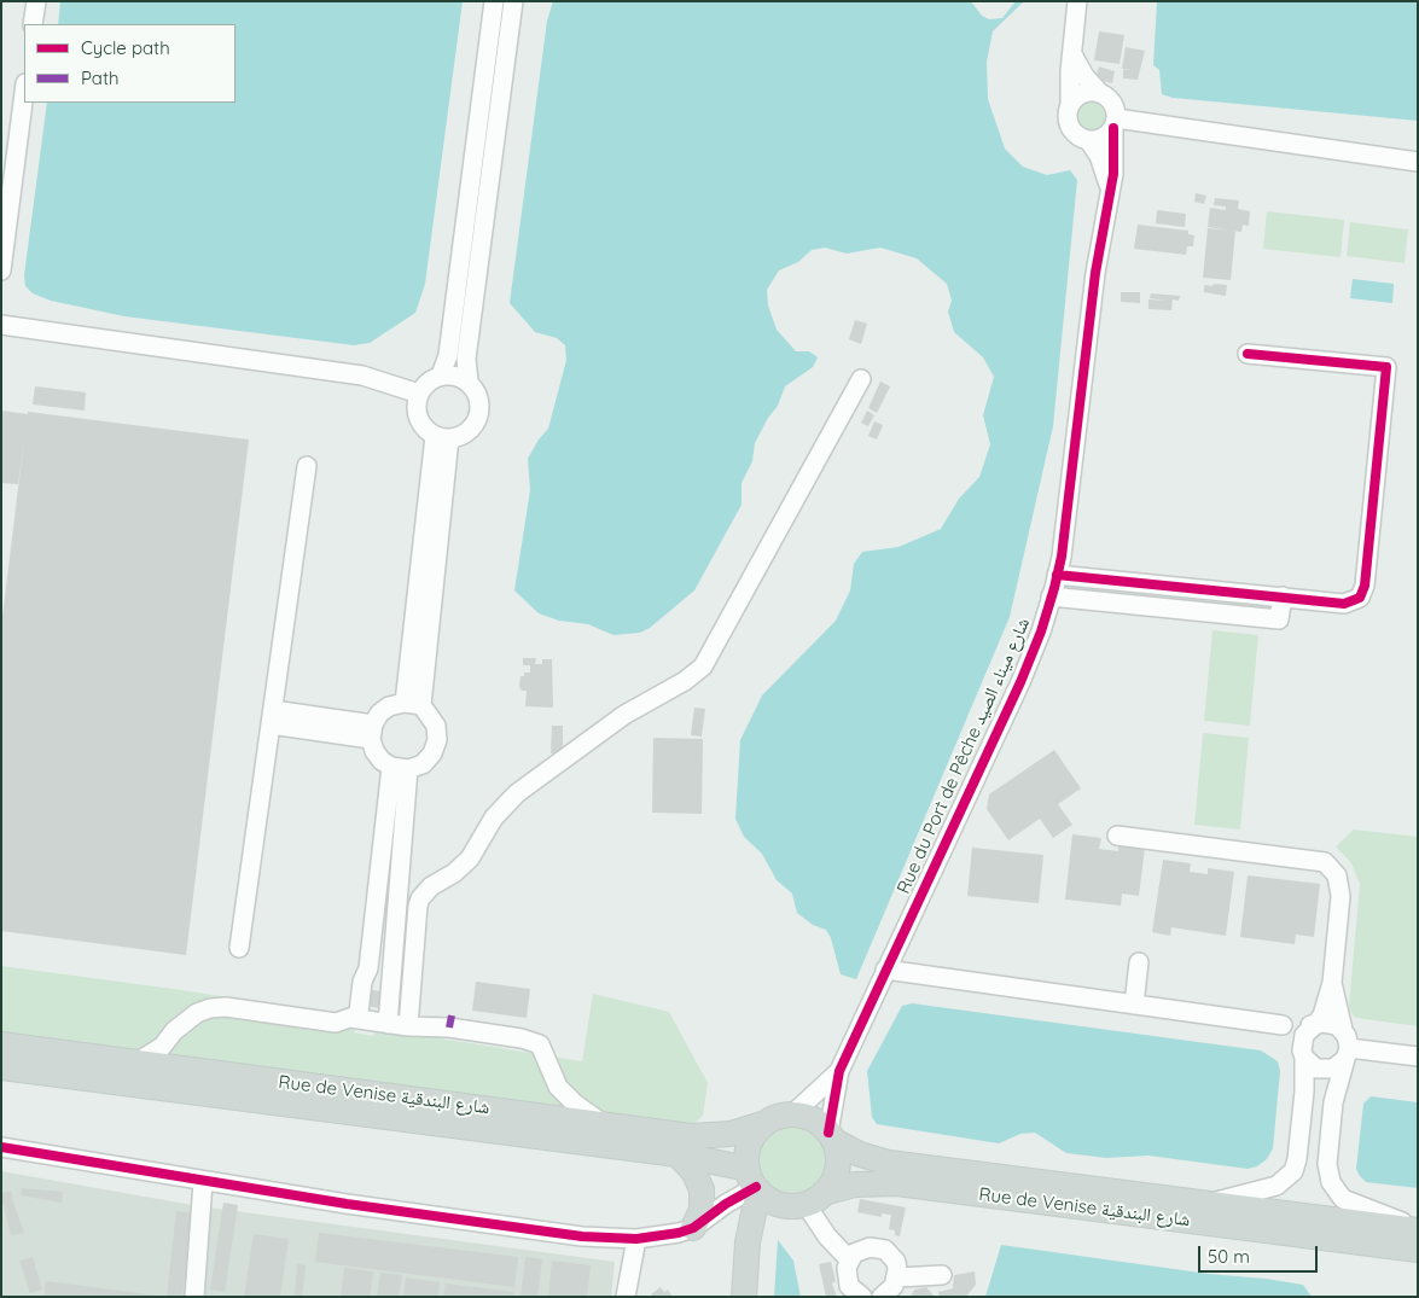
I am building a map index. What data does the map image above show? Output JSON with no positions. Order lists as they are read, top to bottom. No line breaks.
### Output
{"streets":{"main road":["Rue de Venise شارع البندقية"],"street":["Rue du Port de Pêche شارع ميناء الصيد"]},"crossings":[["Rue du Port de Pêche شارع ميناء الصيد","Rue de Venise شارع البندقية"]],"legend":["Cycle path","Path"],"scale_bar":"50 m"}
